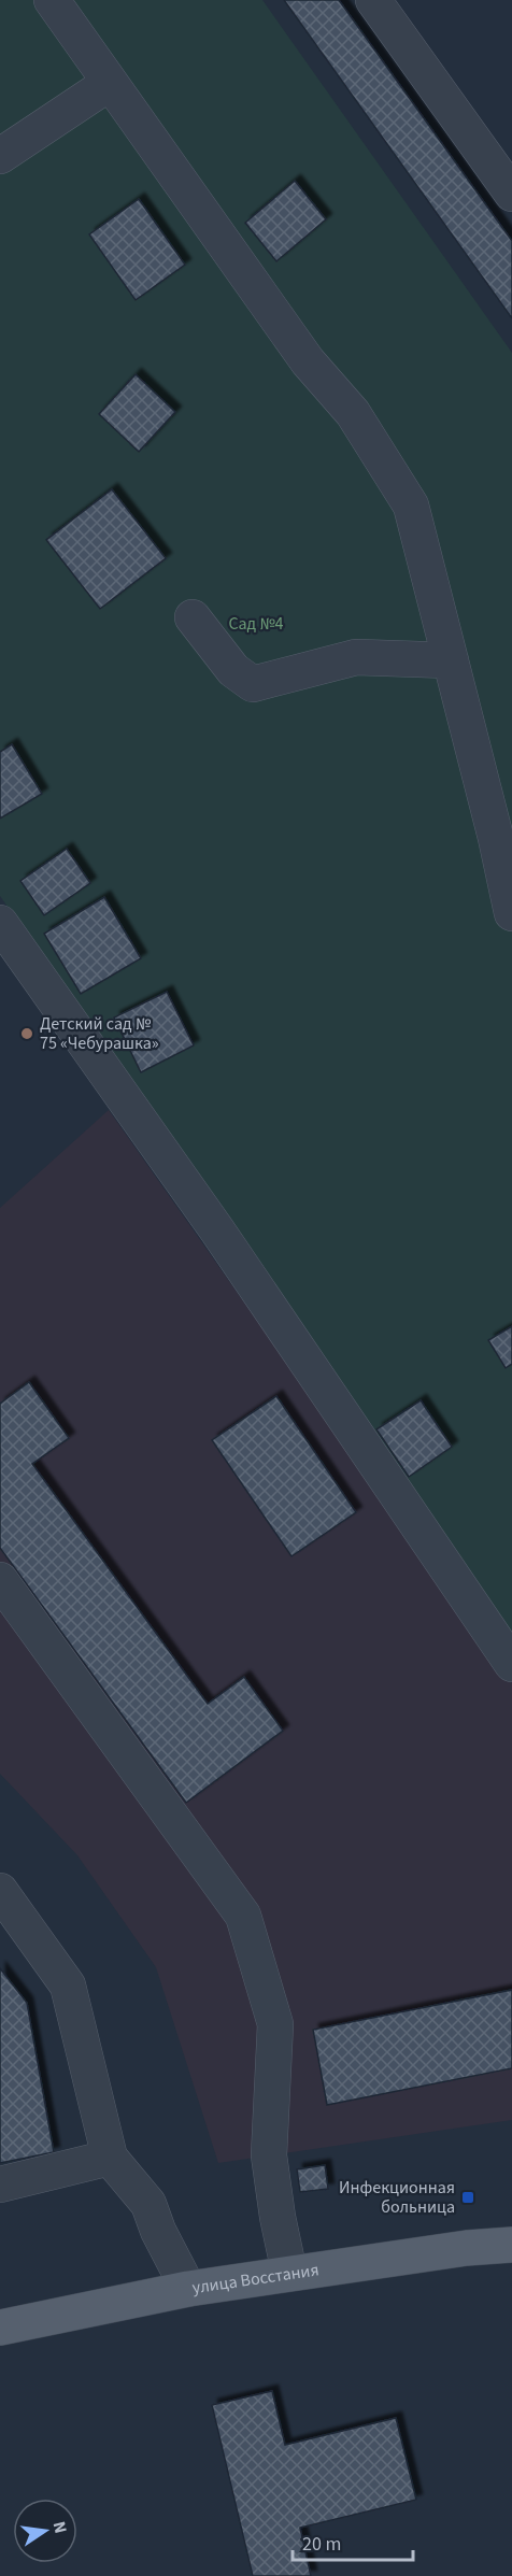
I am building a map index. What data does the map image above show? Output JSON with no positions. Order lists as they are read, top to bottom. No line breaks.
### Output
{"streets":{"main road":["улица Восстания"]},"parks":["Сад №4"],"places":{"other":["Детский сад № 75 «Чебурашка»"],"transit":["Инфекционная больница"]},"scale_bar":"20 m","north":"right"}
